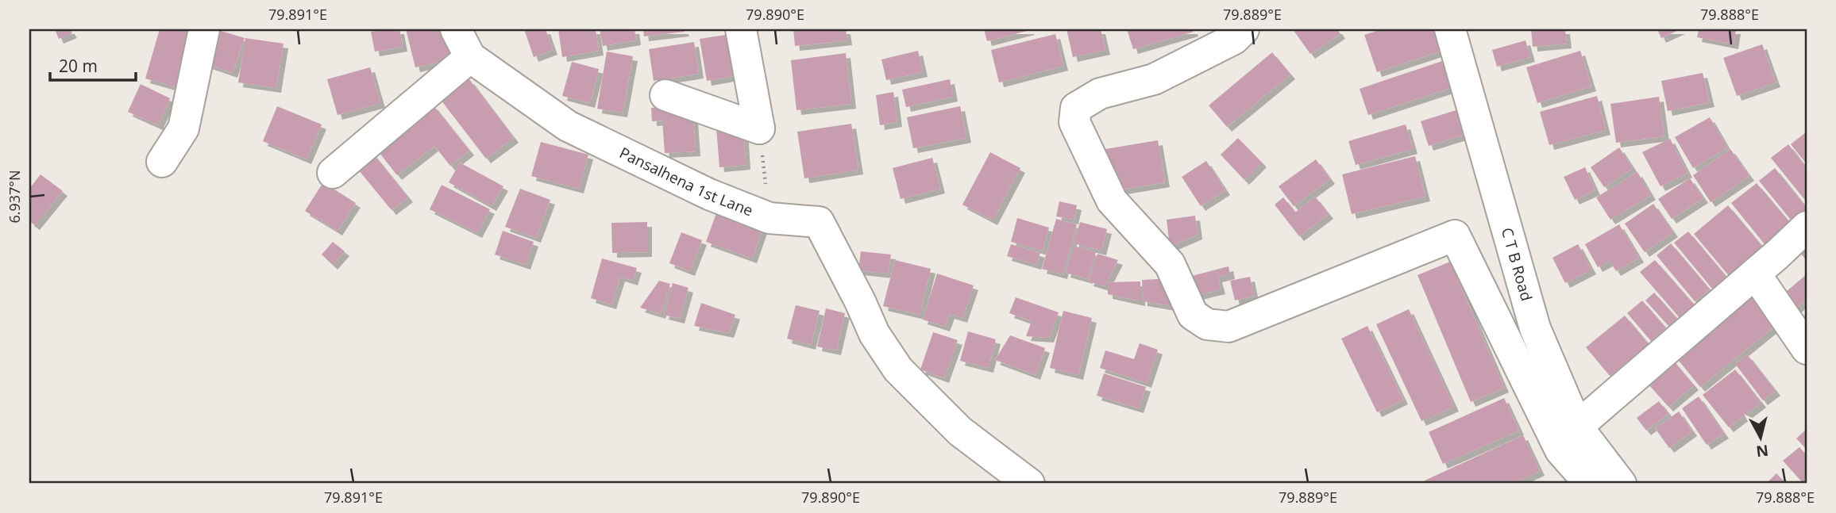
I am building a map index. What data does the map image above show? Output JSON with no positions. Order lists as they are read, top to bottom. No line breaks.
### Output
{"streets":{"street":["Pansalhena 1st Lane","C T B Road"]},"scale_bar":"20 m","north":"bottom","coordinates":["79.891°E","79.890°E","79.889°E","79.888°E","6.937°N"]}
